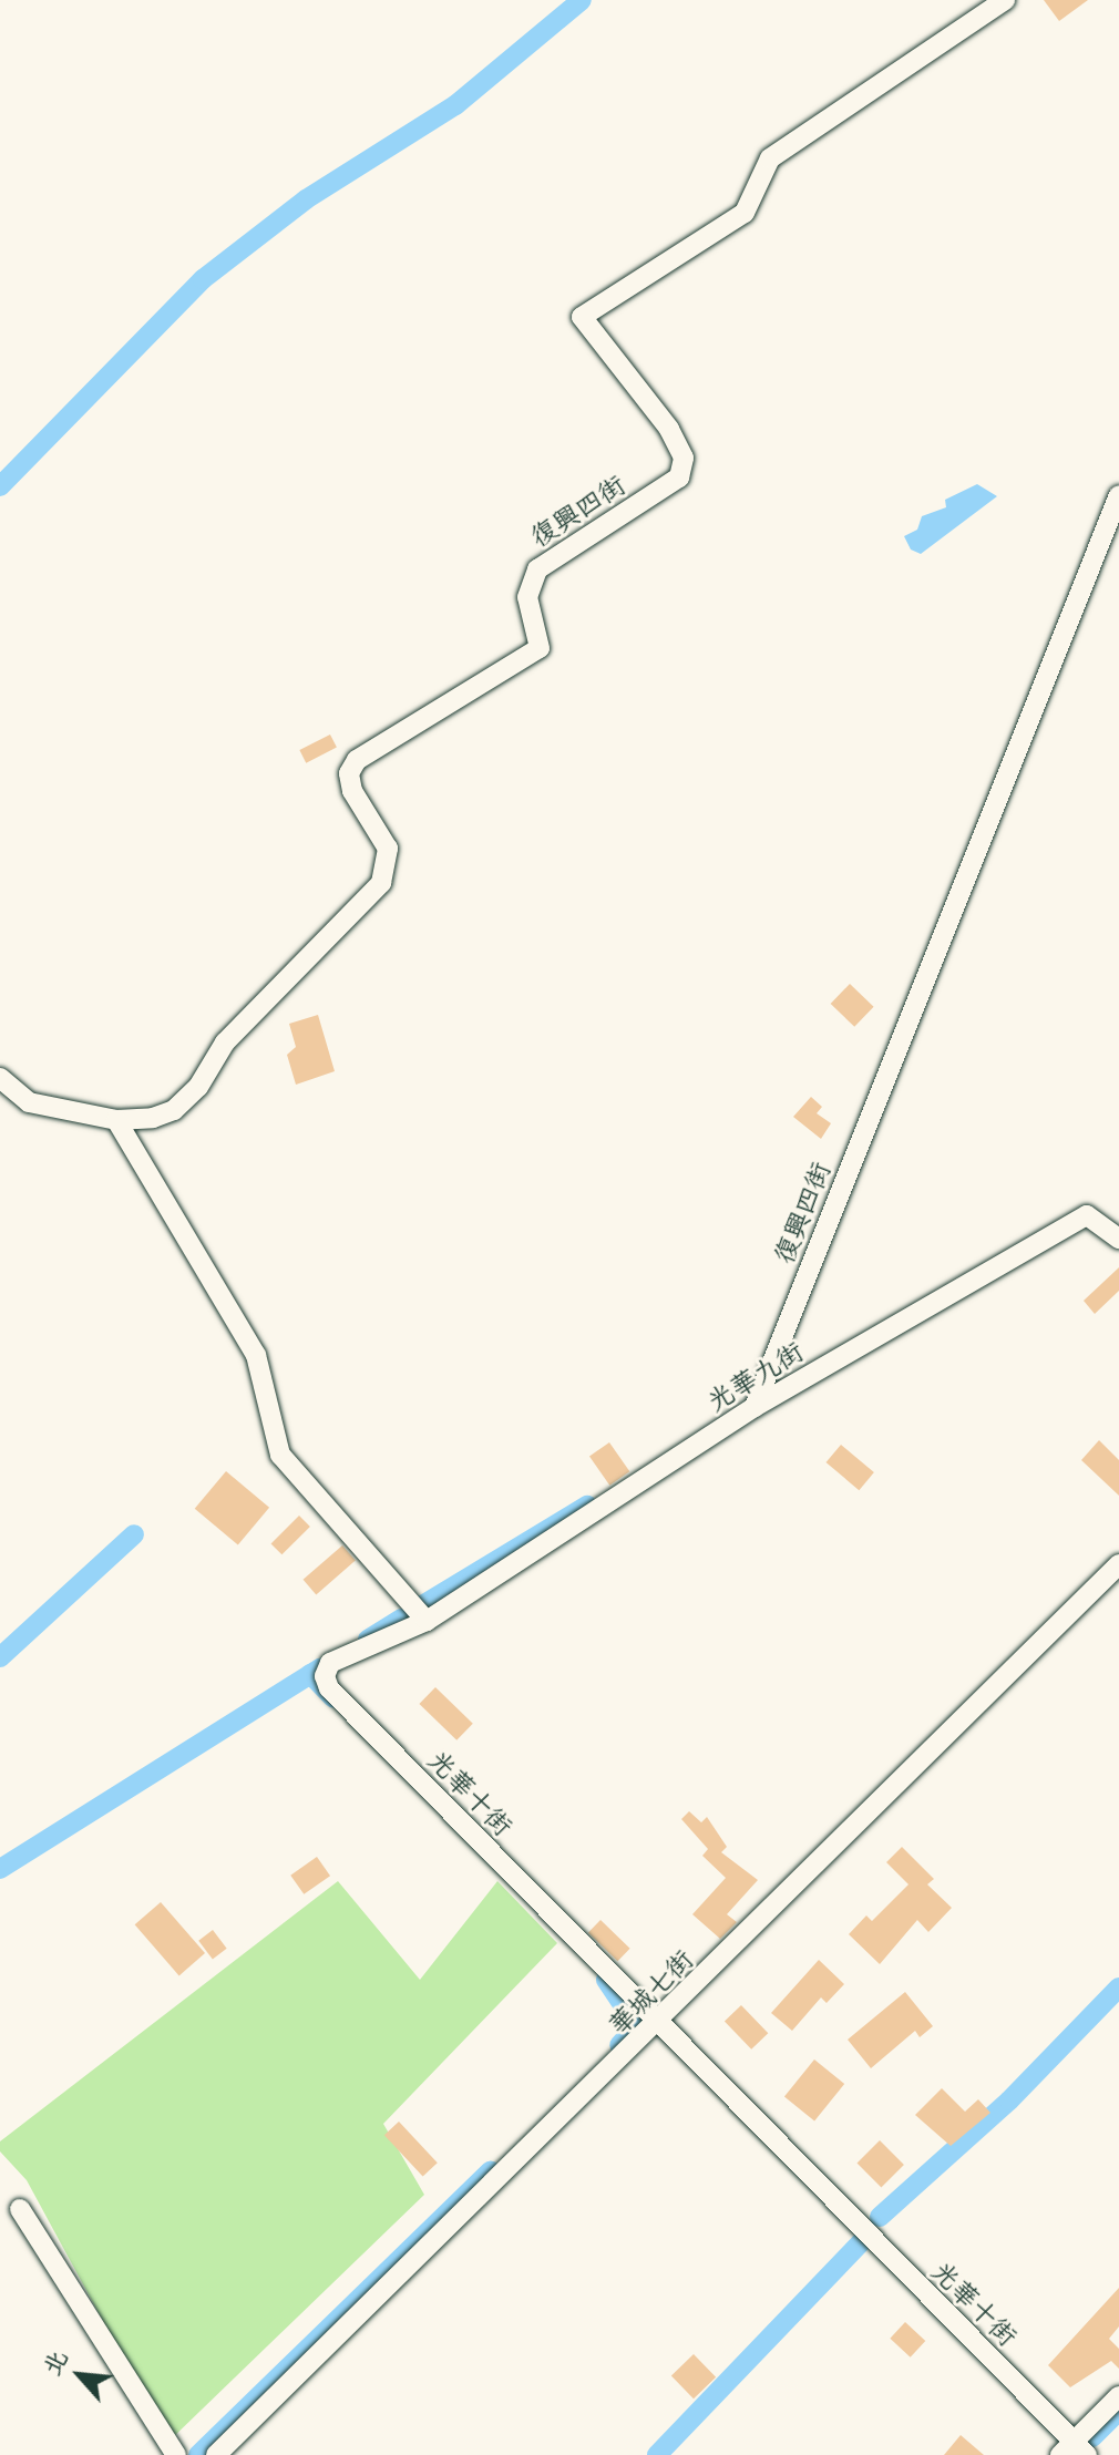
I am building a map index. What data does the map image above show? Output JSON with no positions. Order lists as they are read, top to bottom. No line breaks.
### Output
{"streets":{"street":["復興四街","光華九街","光華十街","華城七街"]},"crossings":[["復興四街","光華九街"],["光華九街","光華十街"],["光華十街","華城七街"]],"north":"top left"}
